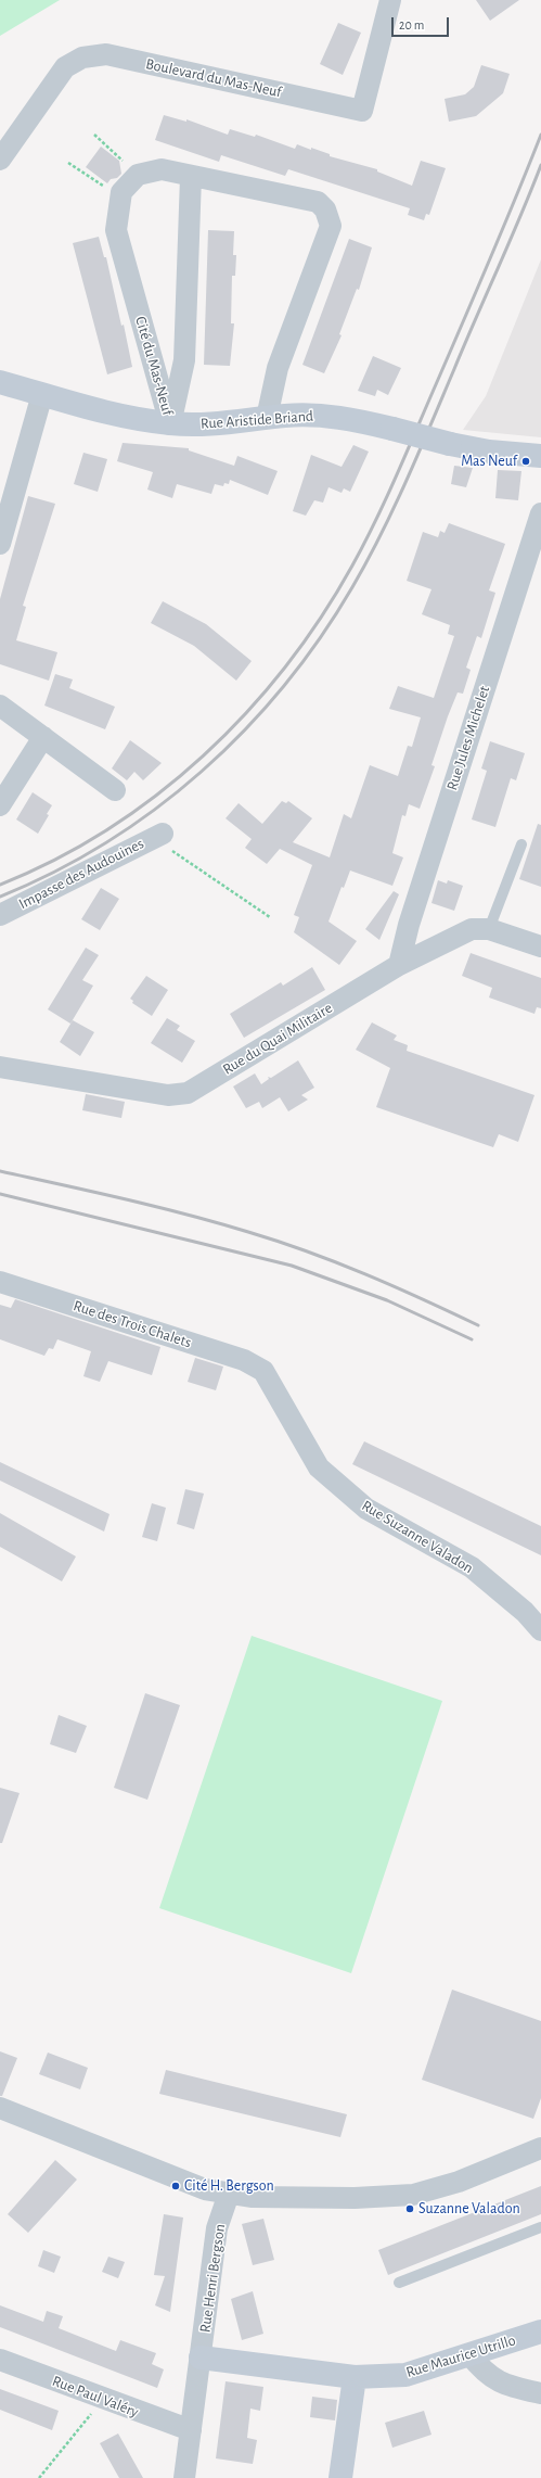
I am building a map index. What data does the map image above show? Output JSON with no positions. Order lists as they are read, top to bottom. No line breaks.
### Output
{"streets":{"street":["Boulevard du Mas-Neuf","Cité du Mas-Neuf","Rue Aristide Briand","Rue Jules Michelet","Impasse des Audouines","Rue du Quai Militaire","Rue des Trois Chalets","Rue Suzanne Valadon","Rue Henri Bergson","Rue Maurice Utrillo","Rue Paul Valéry"]},"crossings":[["Cité du Mas-Neuf","Rue Aristide Briand"],["Rue Jules Michelet","Rue du Quai Militaire"],["Rue des Trois Chalets","Rue Suzanne Valadon"],["Rue Henri Bergson","Rue Maurice Utrillo"],["Rue Henri Bergson","Rue Paul Valéry"]],"places":["Mas Neuf","Cité H. Bergson","Suzanne Valadon"],"scale_bar":"20 m"}
